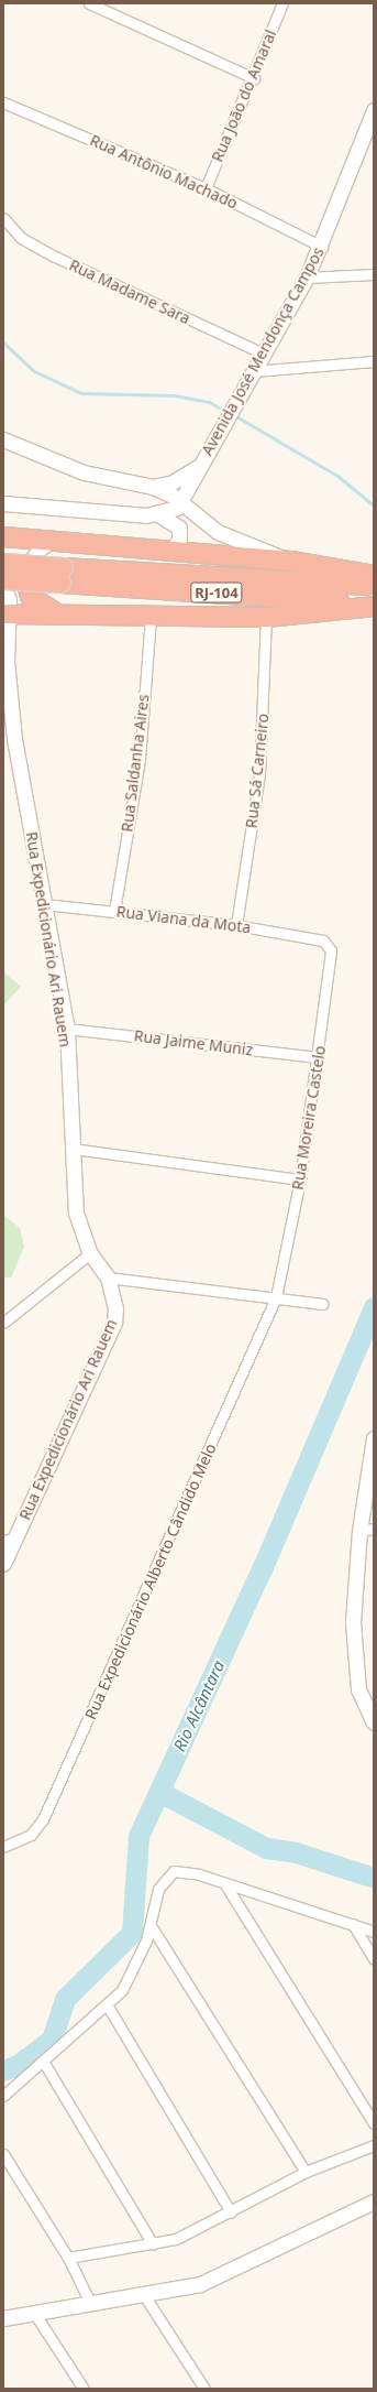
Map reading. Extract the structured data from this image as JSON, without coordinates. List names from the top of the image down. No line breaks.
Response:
{"streets":{"highway":["RJ-104"],"street":["Rua João do Amaral","Rua Antônio Machado","Rua Madame Sara","Avenida José Mendonça Campos","Rua Saldanha Aires","Rua Sá Carneiro","Rua Viana da Mota","Rua Expedicionário Ari Rauem","Rua Jaime Muniz","Rua Moreira Castelo","Rua Expedicionário Alberto Cândido Melo"]},"crossings":[["Rua João do Amaral","Rua Antônio Machado"],["Rua Antônio Machado","Avenida José Mendonça Campos"],["Rua Madame Sara","Avenida José Mendonça Campos"],["Rua Saldanha Aires","Rua Viana da Mota"],["Rua Sá Carneiro","Rua Viana da Mota"],["Rua Viana da Mota","Rua Expedicionário Ari Rauem"],["Rua Viana da Mota","Rua Moreira Castelo"],["Rua Expedicionário Ari Rauem","Rua Jaime Muniz"],["Rua Jaime Muniz","Rua Moreira Castelo"],["Rua Moreira Castelo","Rua Expedicionário Alberto Cândido Melo"]],"water":["Rio Alcântara"]}
